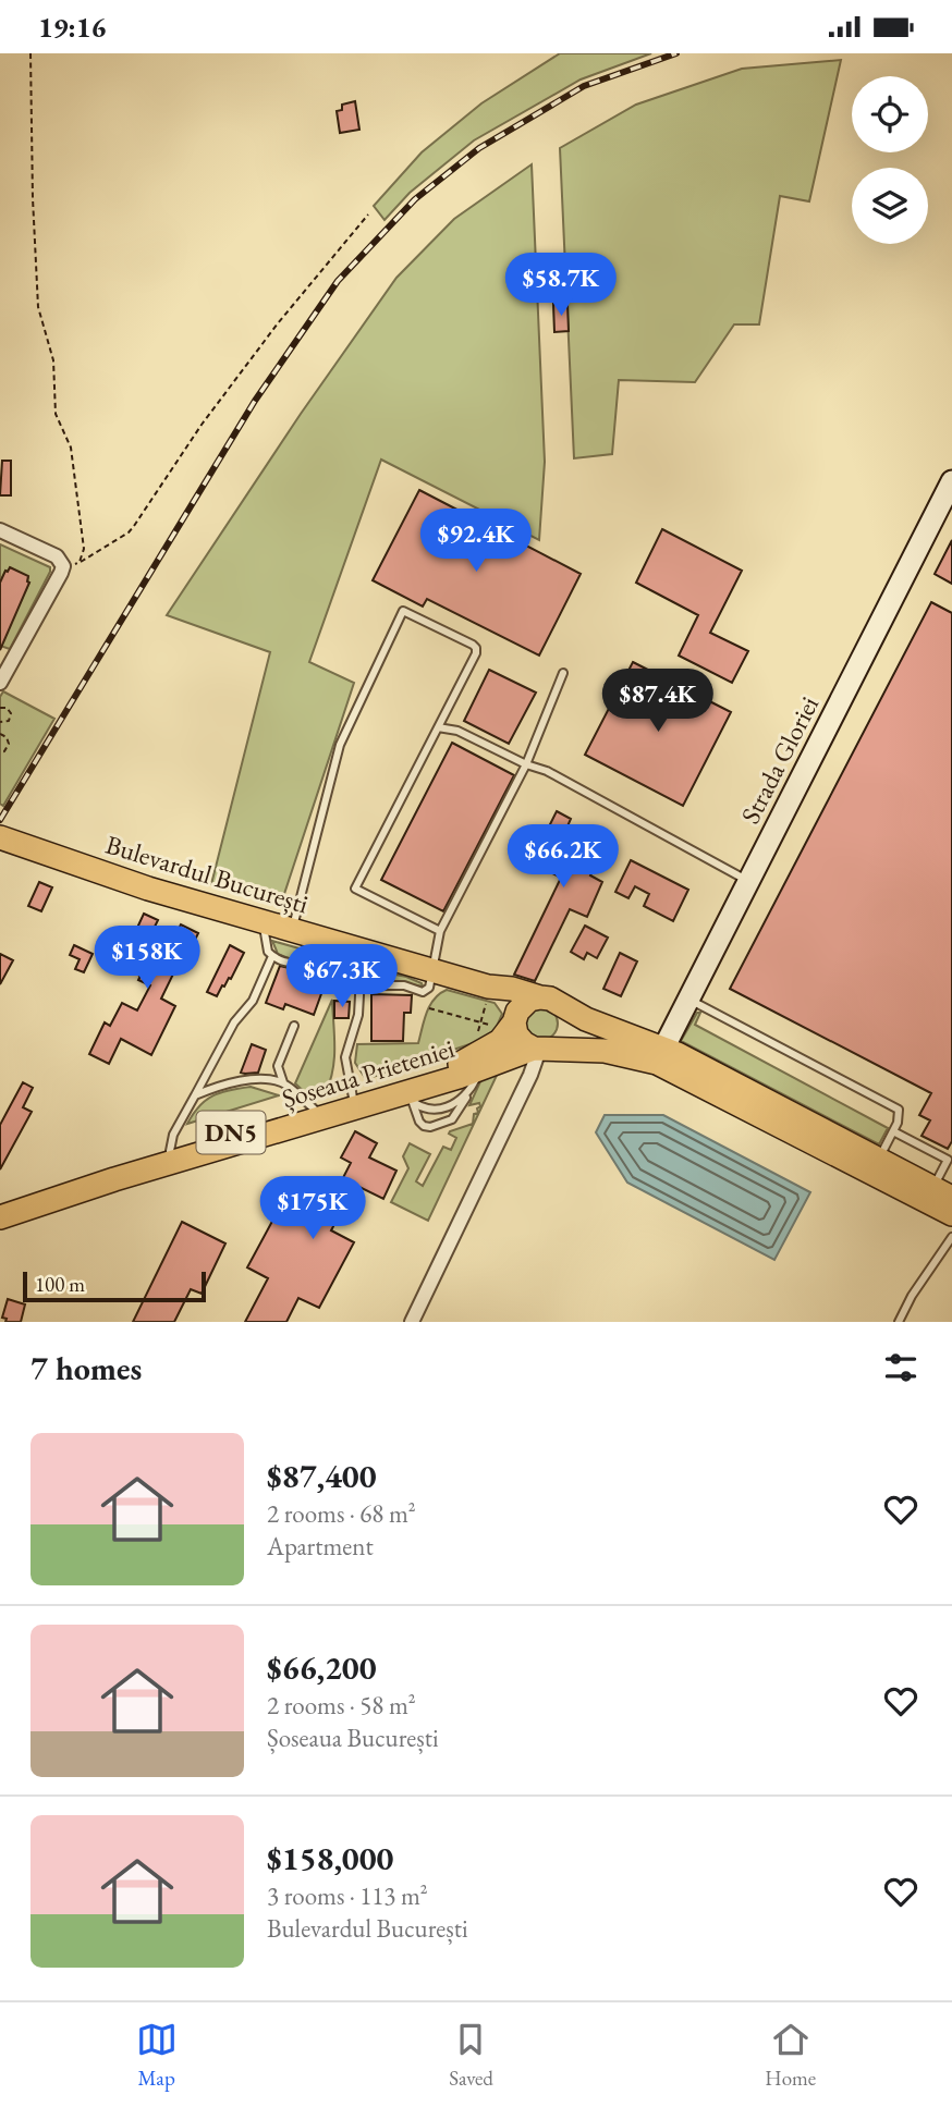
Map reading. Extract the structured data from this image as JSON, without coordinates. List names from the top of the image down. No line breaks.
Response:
{"streets":{"main road":["Strada Gloriei","Bulevardul București","Șoseaua Prieteniei","DN5"]},"crossings":[["Strada Gloriei","Bulevardul București"],["Bulevardul București","Șoseaua Prieteniei"]],"scale_bar":"100 m","page":{"status":"19:16","price":["$58.7K","$92.4K","$87.4K","$66.2K","$158K","$67.3K","$175K"],"scale":"100 m","heading":"7 homes","list":[{"name":"$87,400","note":"2 rooms · 68 m² · Apartment"},{"name":"$66,200","note":"2 rooms · 58 m² · Șoseaua București"},{"name":"$158,000","note":"3 rooms · 113 m² · Bulevardul București"}],"tabs":["Map","Saved","Home"]}}
